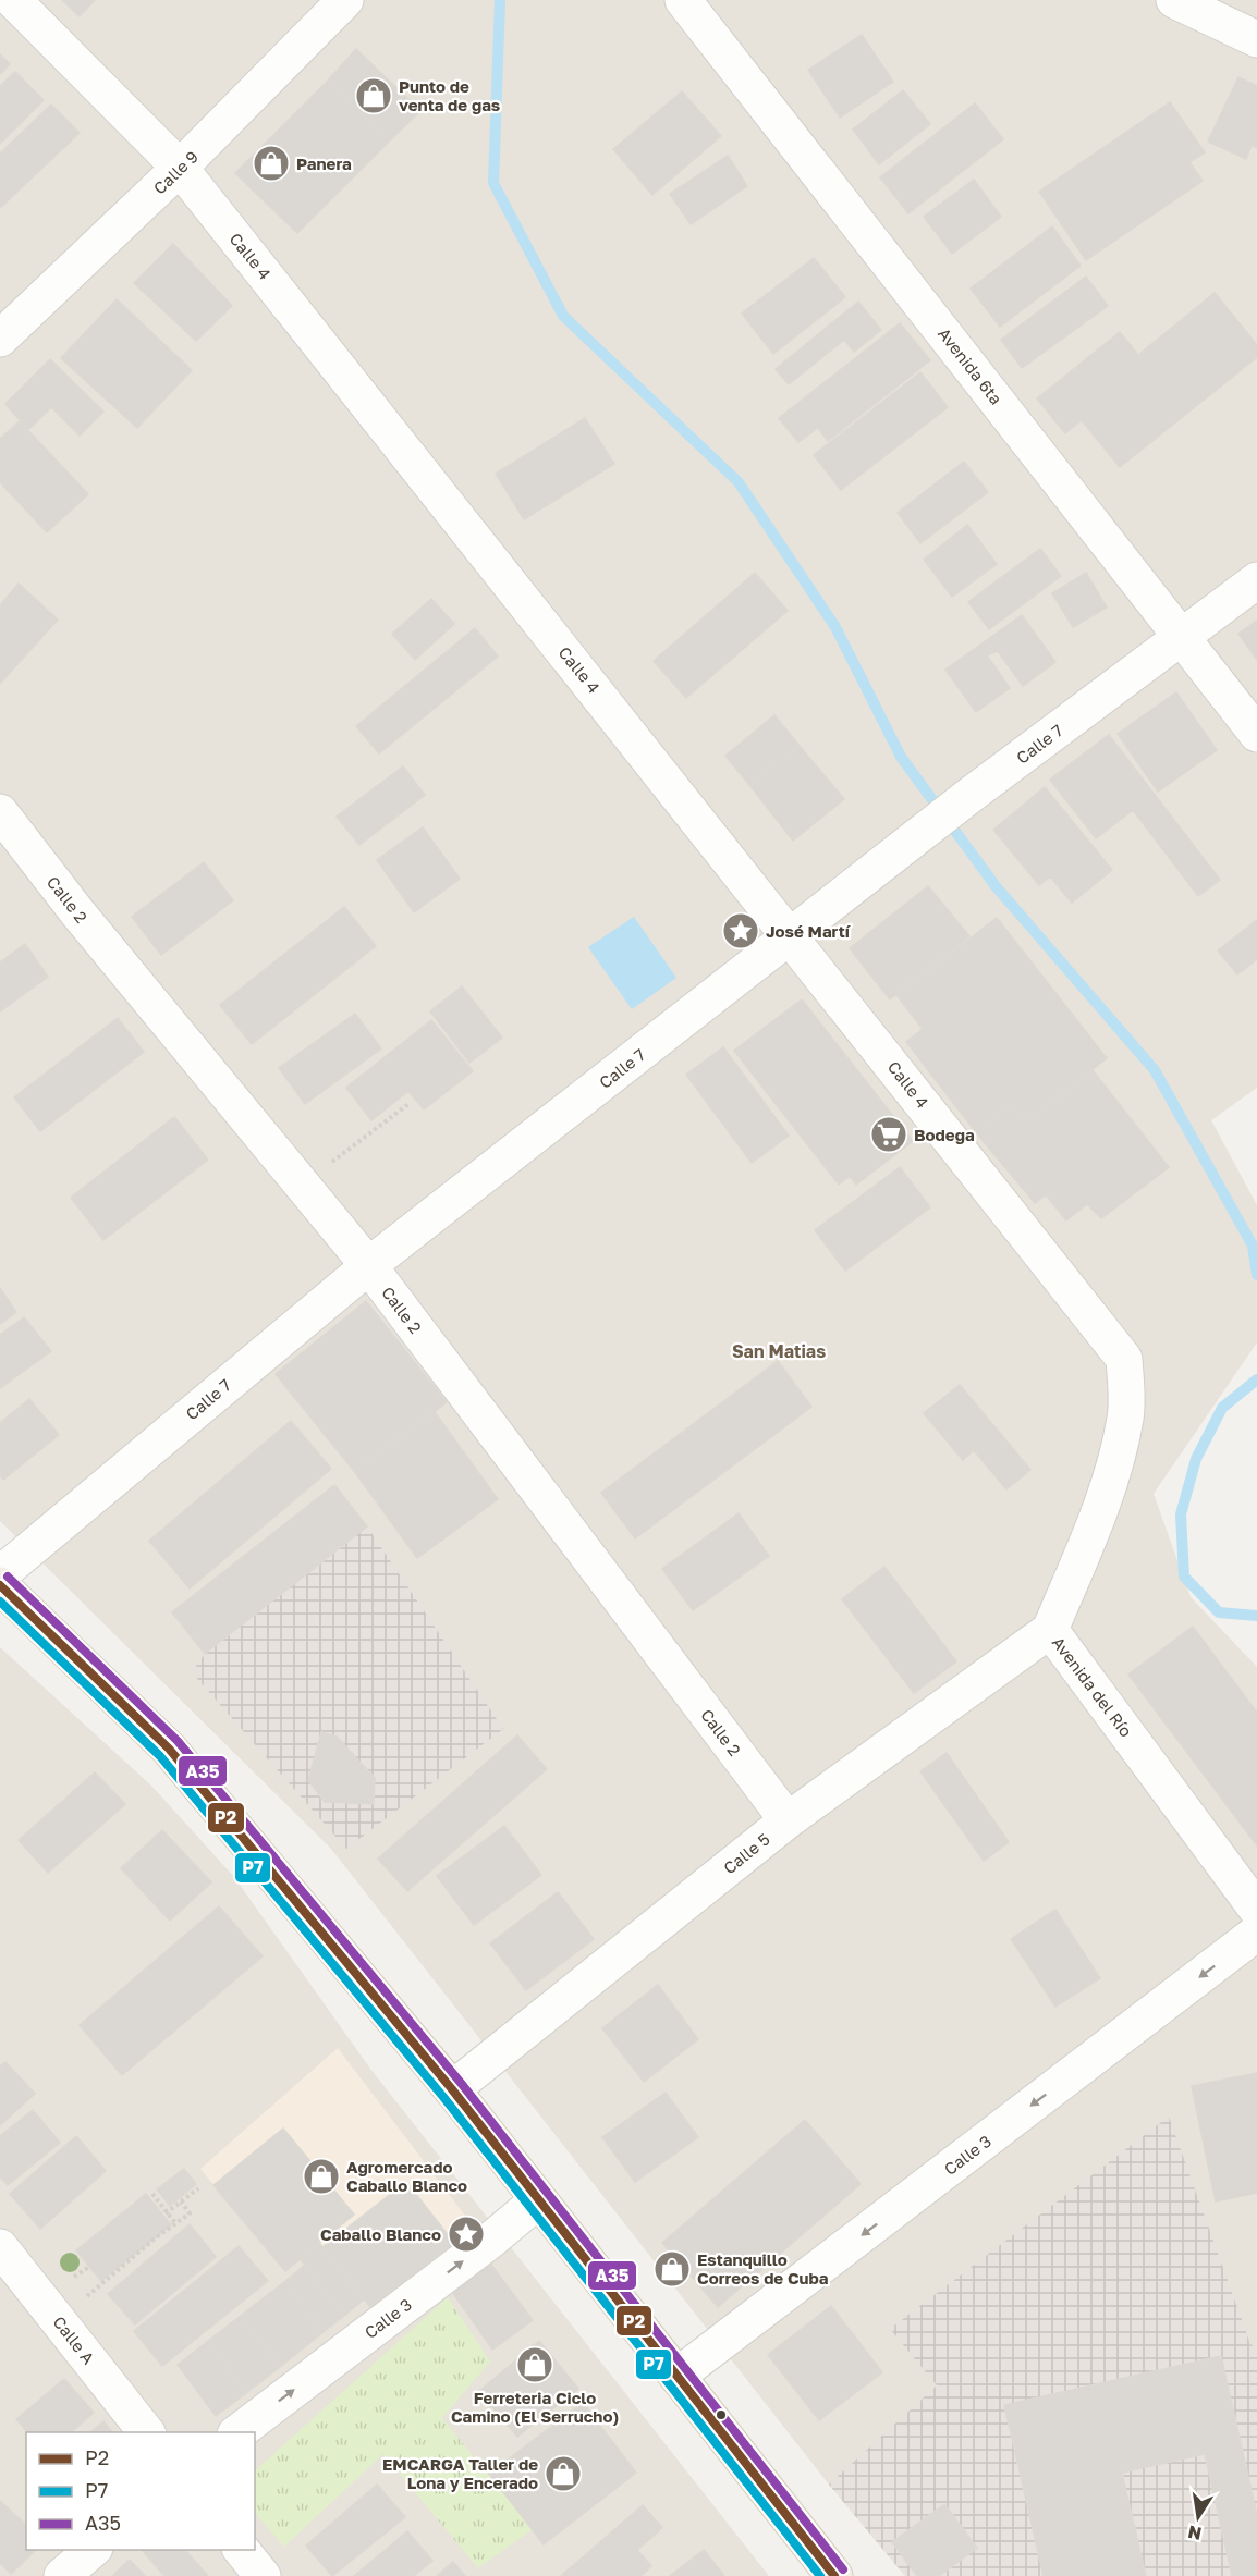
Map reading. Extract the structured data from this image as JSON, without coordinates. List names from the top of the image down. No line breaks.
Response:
{"streets":{"street":["Calle 9","Calle 4","Avenida 6ta","Calle 7","Calle 2","Avenida del Río","Calle 5","Calle 3","Calle A"]},"crossings":[["Calle 9","Calle 4"],["Calle 4","Calle 7"],["Calle 4","Avenida del Río"],["Avenida 6ta","Calle 7"],["Calle 7","Calle 2"],["Calle 2","Calle 5"],["Avenida del Río","Calle 5"]],"districts":["San Matias"],"places":{"shop":["Punto de venta de gas","Panera","Agromercado Caballo Blanco","Estanquillo Correos de Cuba","Ferreteria Ciclo Camino (El Serrucho)","EMCARGA Taller de Lona y Encerado"],"place":["José Martí","Caballo Blanco"],"supermarket":["Bodega"]},"lines":["transit line A35","transit line P2","transit line P7"],"legend":["P2","P7","A35"],"north":"bottom"}
